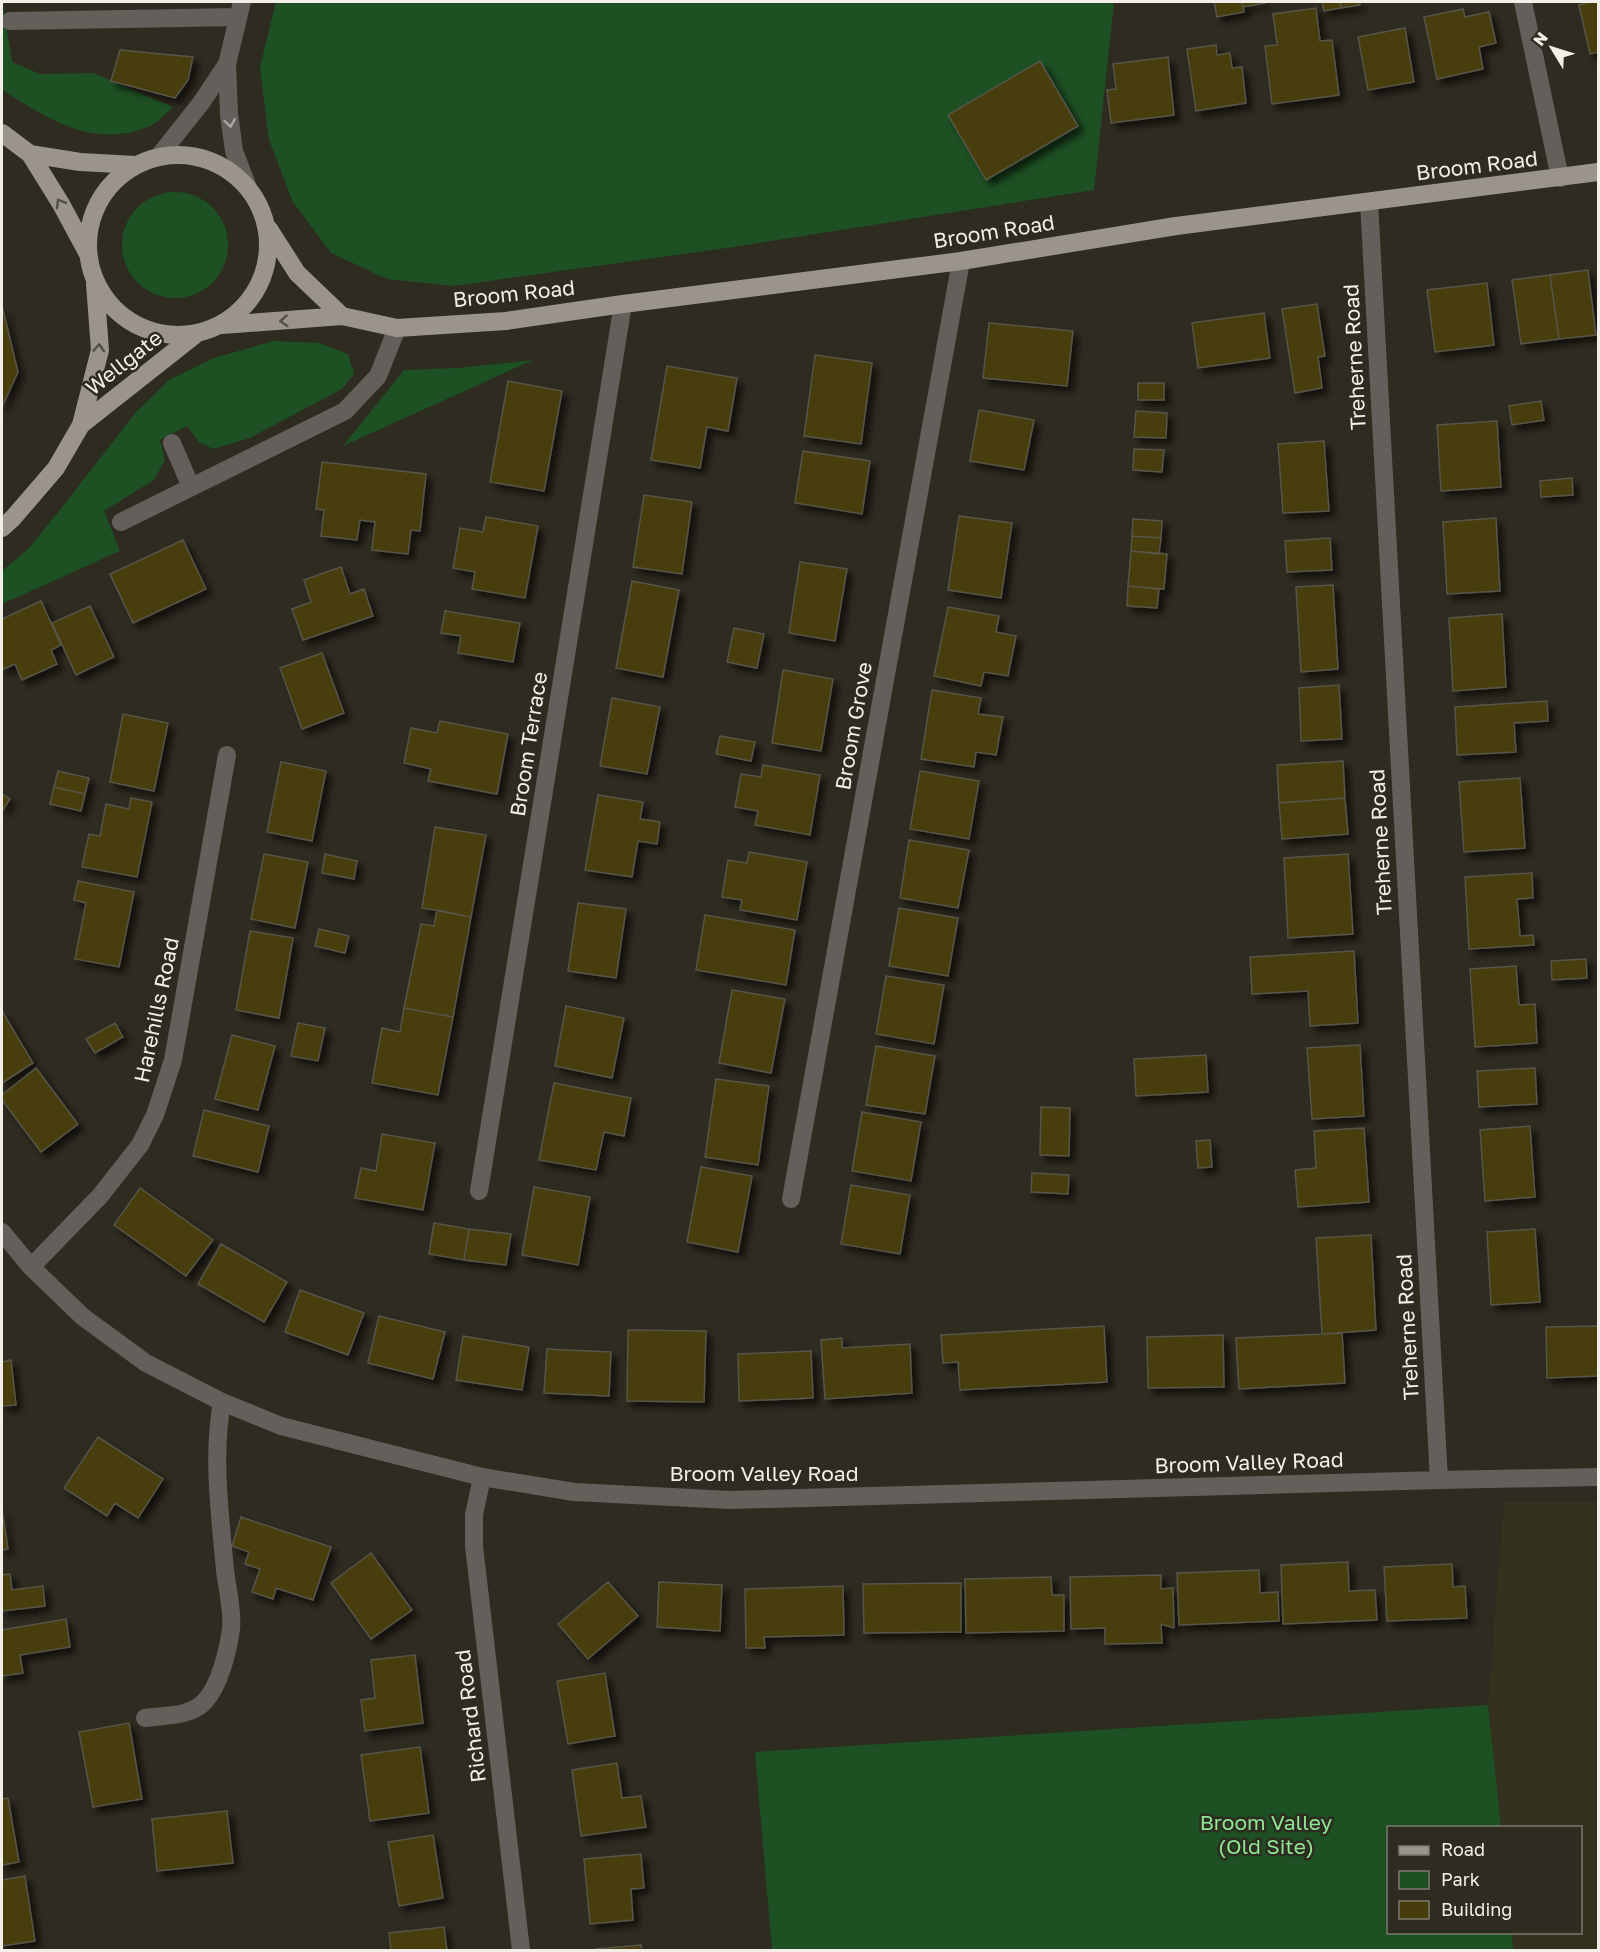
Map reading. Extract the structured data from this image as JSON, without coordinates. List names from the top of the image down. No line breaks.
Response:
{"streets":{"main road":["Broom Road","Wellgate"],"street":["Treherne Road","Broom Grove","Broom Terrace","Harehills Road","Broom Valley Road","Richard Road"]},"crossings":[["Broom Road","Treherne Road"],["Broom Road","Wellgate"],["Broom Road","Broom Grove"],["Broom Road","Broom Terrace"],["Treherne Road","Broom Valley Road"],["Harehills Road","Broom Valley Road"],["Broom Valley Road","Richard Road"]],"parks":["Broom Valley (Old Site)"],"legend":["Road","Park","Building"],"north":"top left"}
